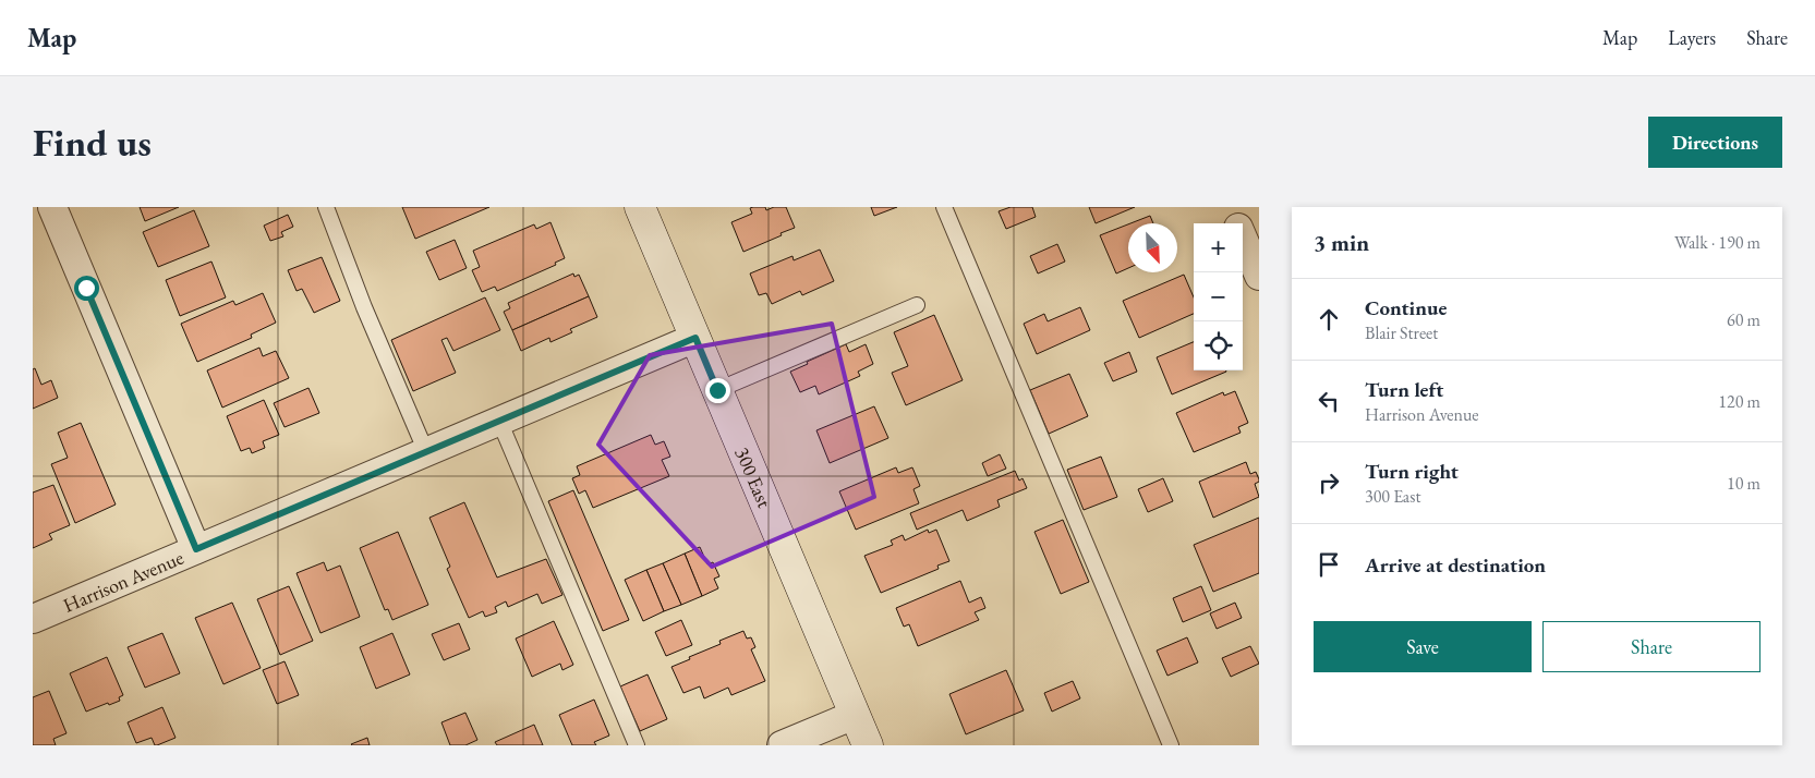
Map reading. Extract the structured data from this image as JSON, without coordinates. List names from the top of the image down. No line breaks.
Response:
{"streets":{"street":["300 East","Harrison Avenue"]},"crossings":[["300 East","Harrison Avenue"]],"north":"bottom right","page":{"header":"Map","nav":["Map","Layers","Share"],"buttons":["Directions",["Save","Share"]],"title":"Find us","heading":["3 min","Walk · 190 m"],"map_buttons":["+","−"],"list":[["Continue","Blair Street","60 m"],["Turn left","Harrison Avenue","120 m"],["Turn right","300 East","10 m"],"Arrive at destination"]}}
